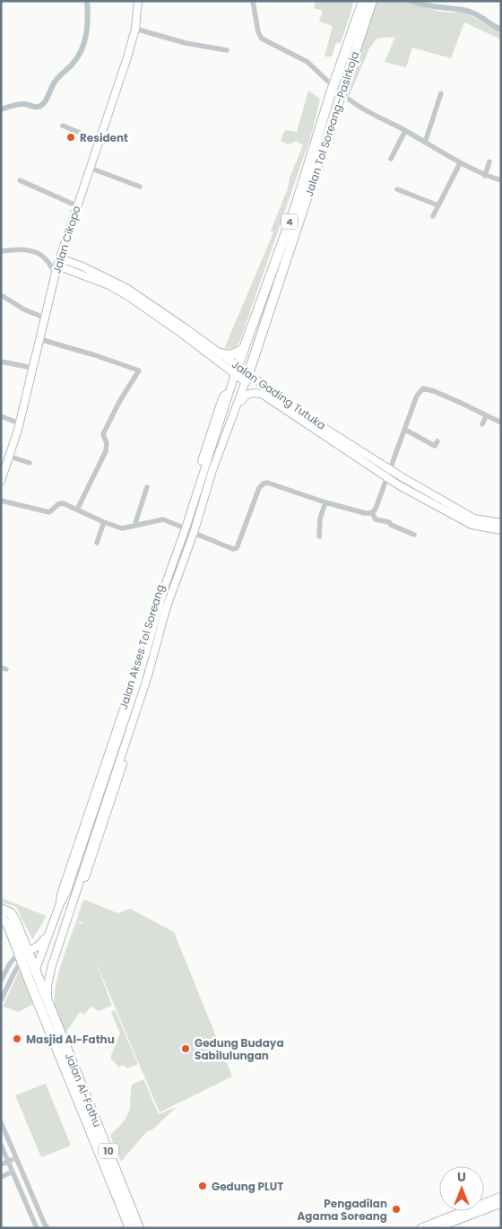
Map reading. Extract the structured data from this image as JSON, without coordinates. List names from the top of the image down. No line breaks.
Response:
{"streets":{"highway":["Jalan Tol Soreang–Pasirkoja","4","Jalan Al-Fathu","10"],"street":["Jalan Cikopo","Jalan Gading Tutuka","Jalan Akses Tol Soreang"]},"crossings":[["Jalan Tol Soreang–Pasirkoja","Jalan Gading Tutuka"],["Jalan Tol Soreang–Pasirkoja","Jalan Akses Tol Soreang"],["Jalan Cikopo","Jalan Gading Tutuka"],["Jalan Gading Tutuka","Jalan Akses Tol Soreang"],["Jalan Akses Tol Soreang","Jalan Al-Fathu"]],"places":["Resident","Masjid Al-Fathu","Gedung Budaya Sabilulungan","Gedung PLUT","Pengadilan Agama Soreang"],"north":"top"}
